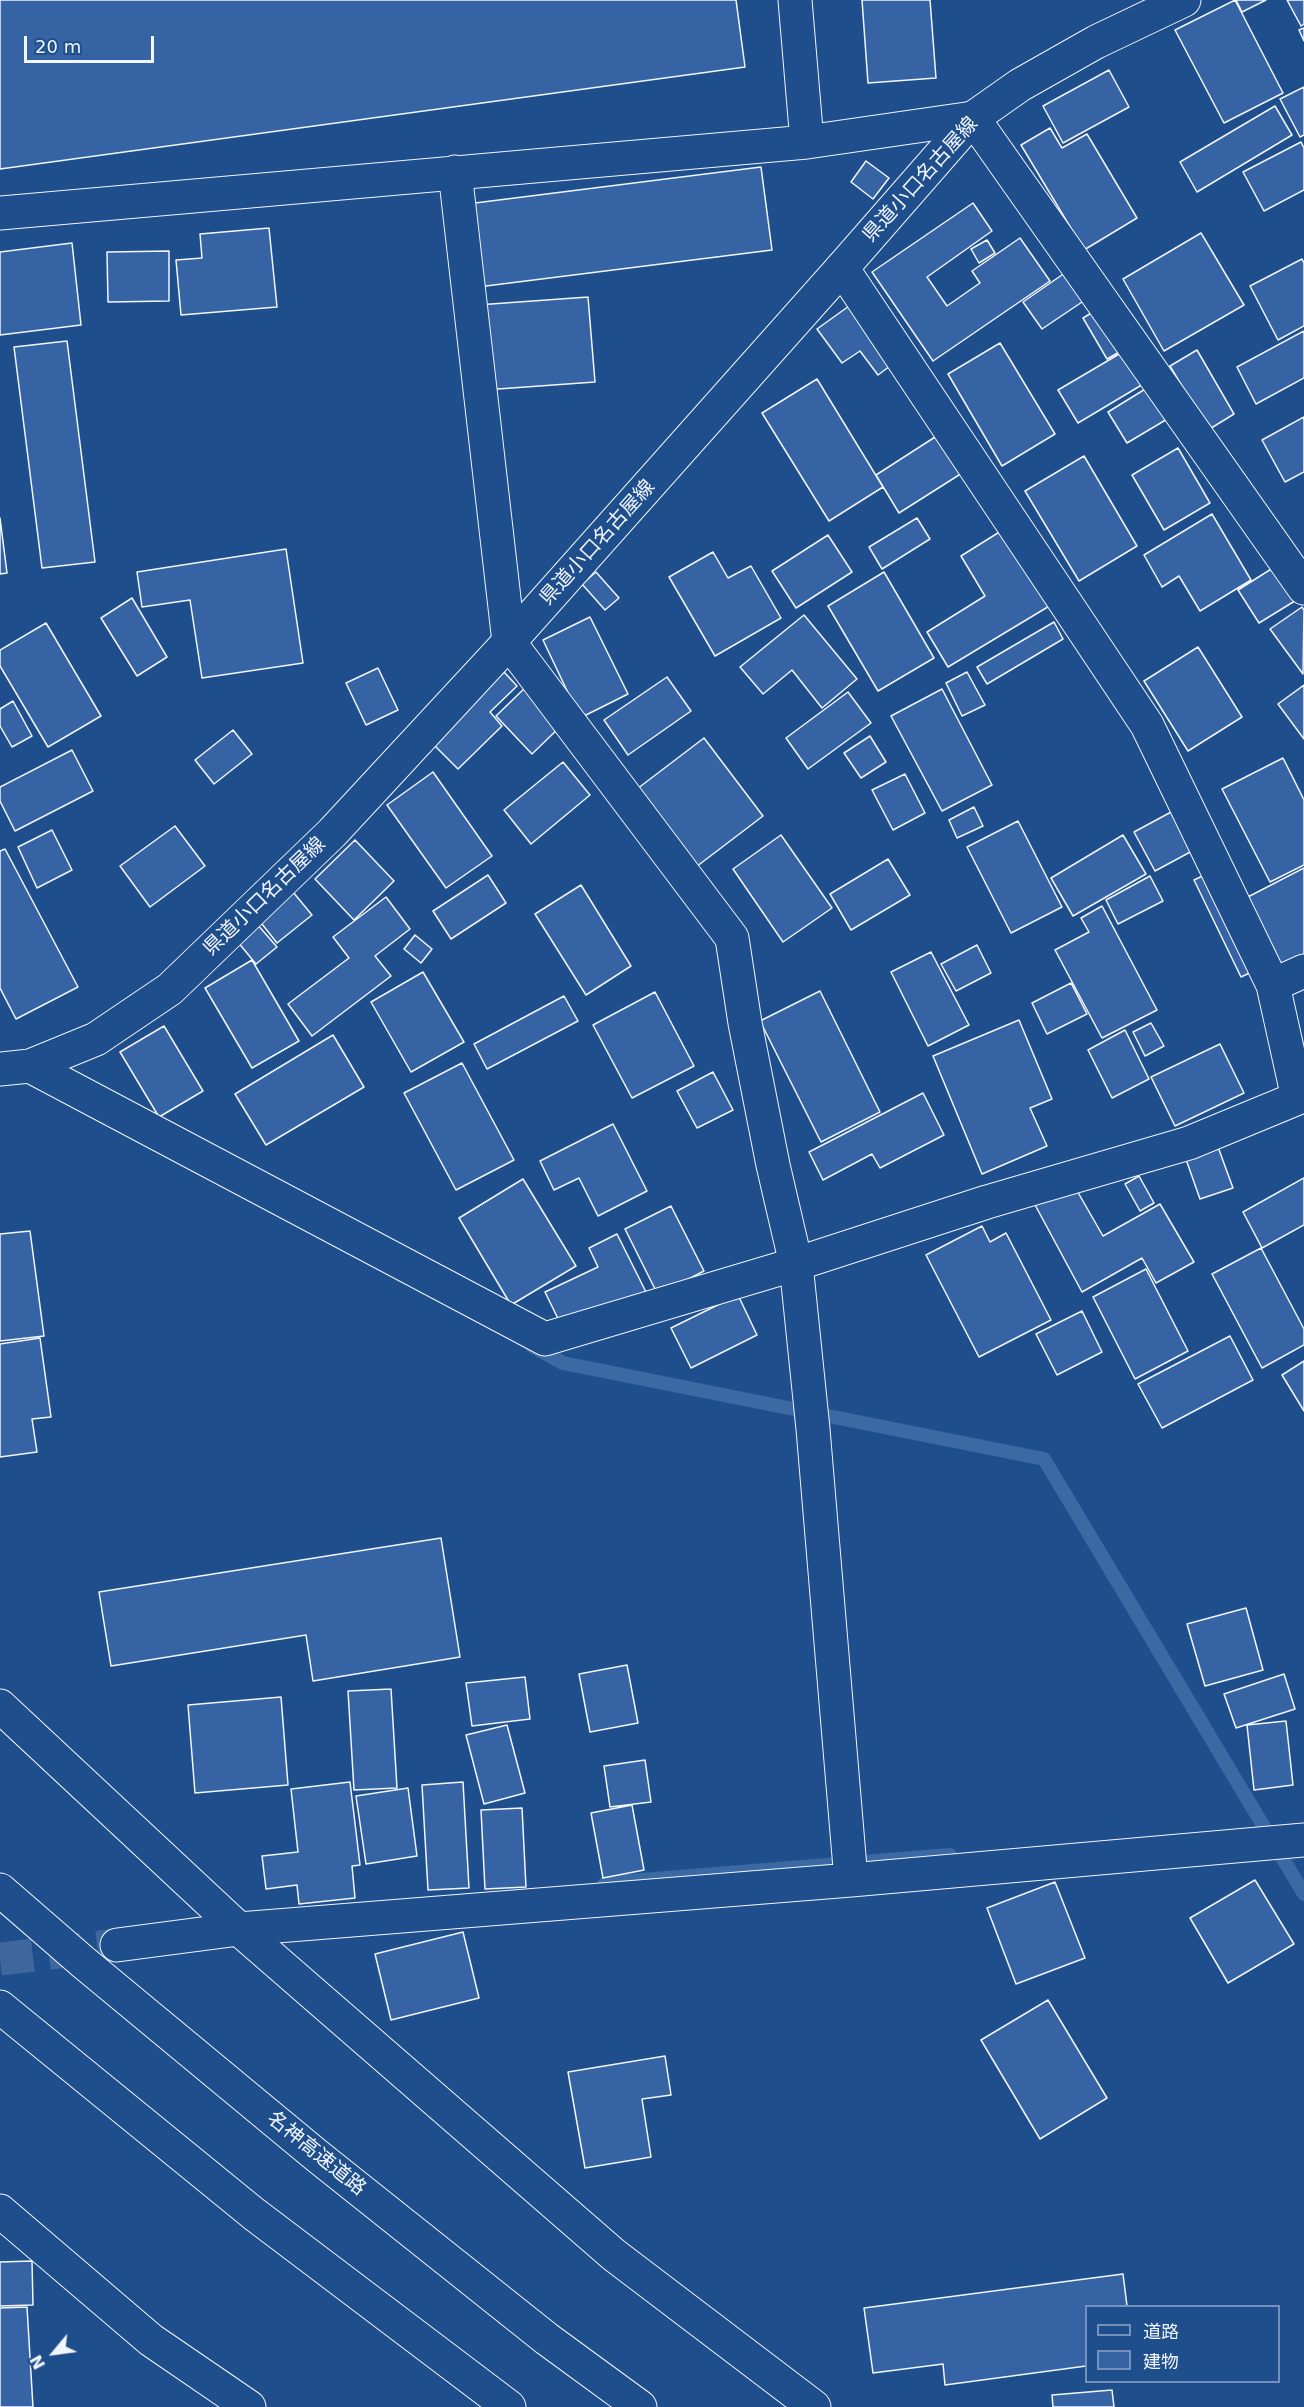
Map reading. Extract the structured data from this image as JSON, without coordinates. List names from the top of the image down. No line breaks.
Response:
{"streets":{"main road":["県道小口名古屋線","名神高速道路"]},"legend":["道路","建物"],"scale_bar":"20 m","north":"bottom left"}
